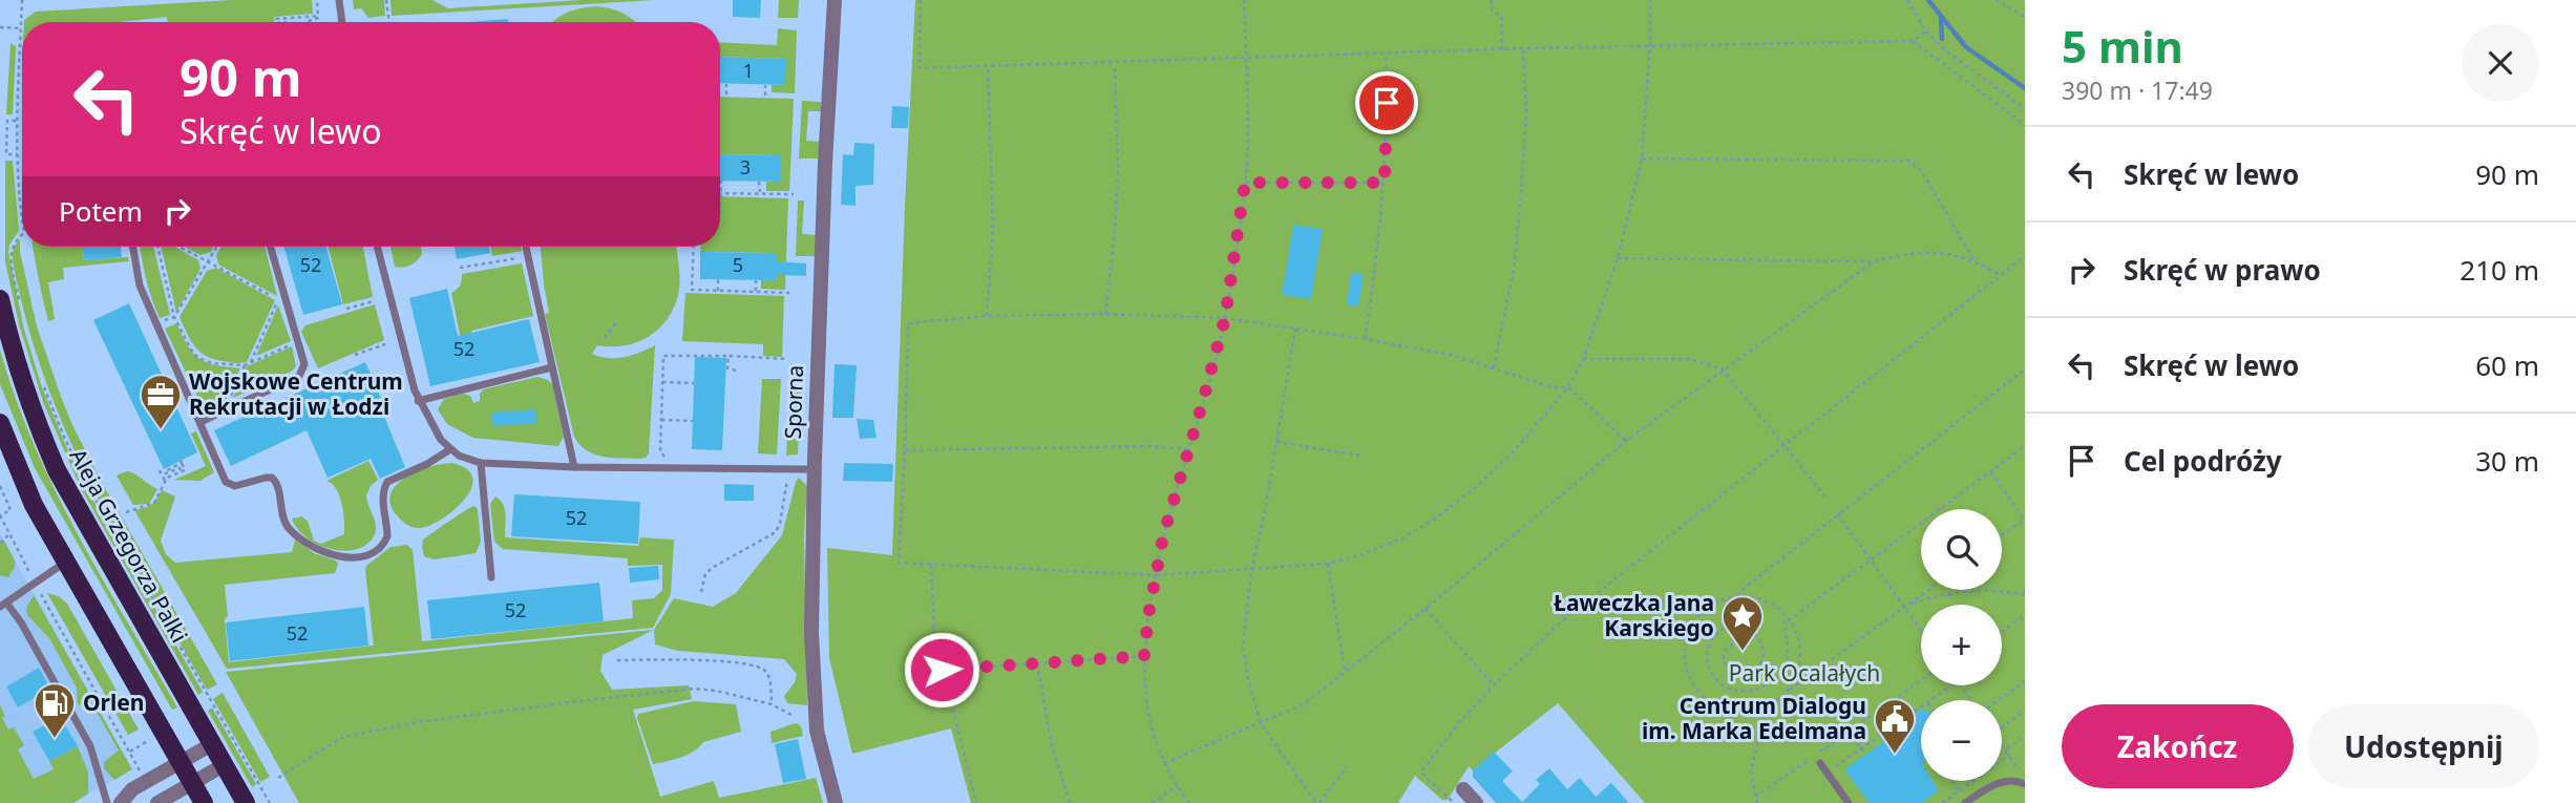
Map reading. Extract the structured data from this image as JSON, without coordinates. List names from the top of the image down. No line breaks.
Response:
{"streets":{"main road":["Aleja Grzegorza Palki"],"street":["Sporna"]},"parks":["Park Ocalałych"],"places":{"office":["Wojskowe Centrum Rekrutacji w Łodzi"],"place":["Ławeczka Jana Karskiego"],"fuel station":["Orlen"],"public building":["Centrum Dialogu im. Marka Edelmana"]},"house_numbers":["1","3","52","5","52","52","52","52"],"page":{"heading":["5 min","390 m · 17:49"],"turn":["90 m","Skręć w lewo"],"list":[{"name":"Skręć w lewo","value":"90 m"},{"name":"Skręć w prawo","value":"210 m"},{"name":"Skręć w lewo","value":"60 m"},{"name":"Cel podróży","value":"30 m"}],"then":"Potem","map_buttons":["+","−"],"buttons":["Zakończ","Udostępnij"]}}
